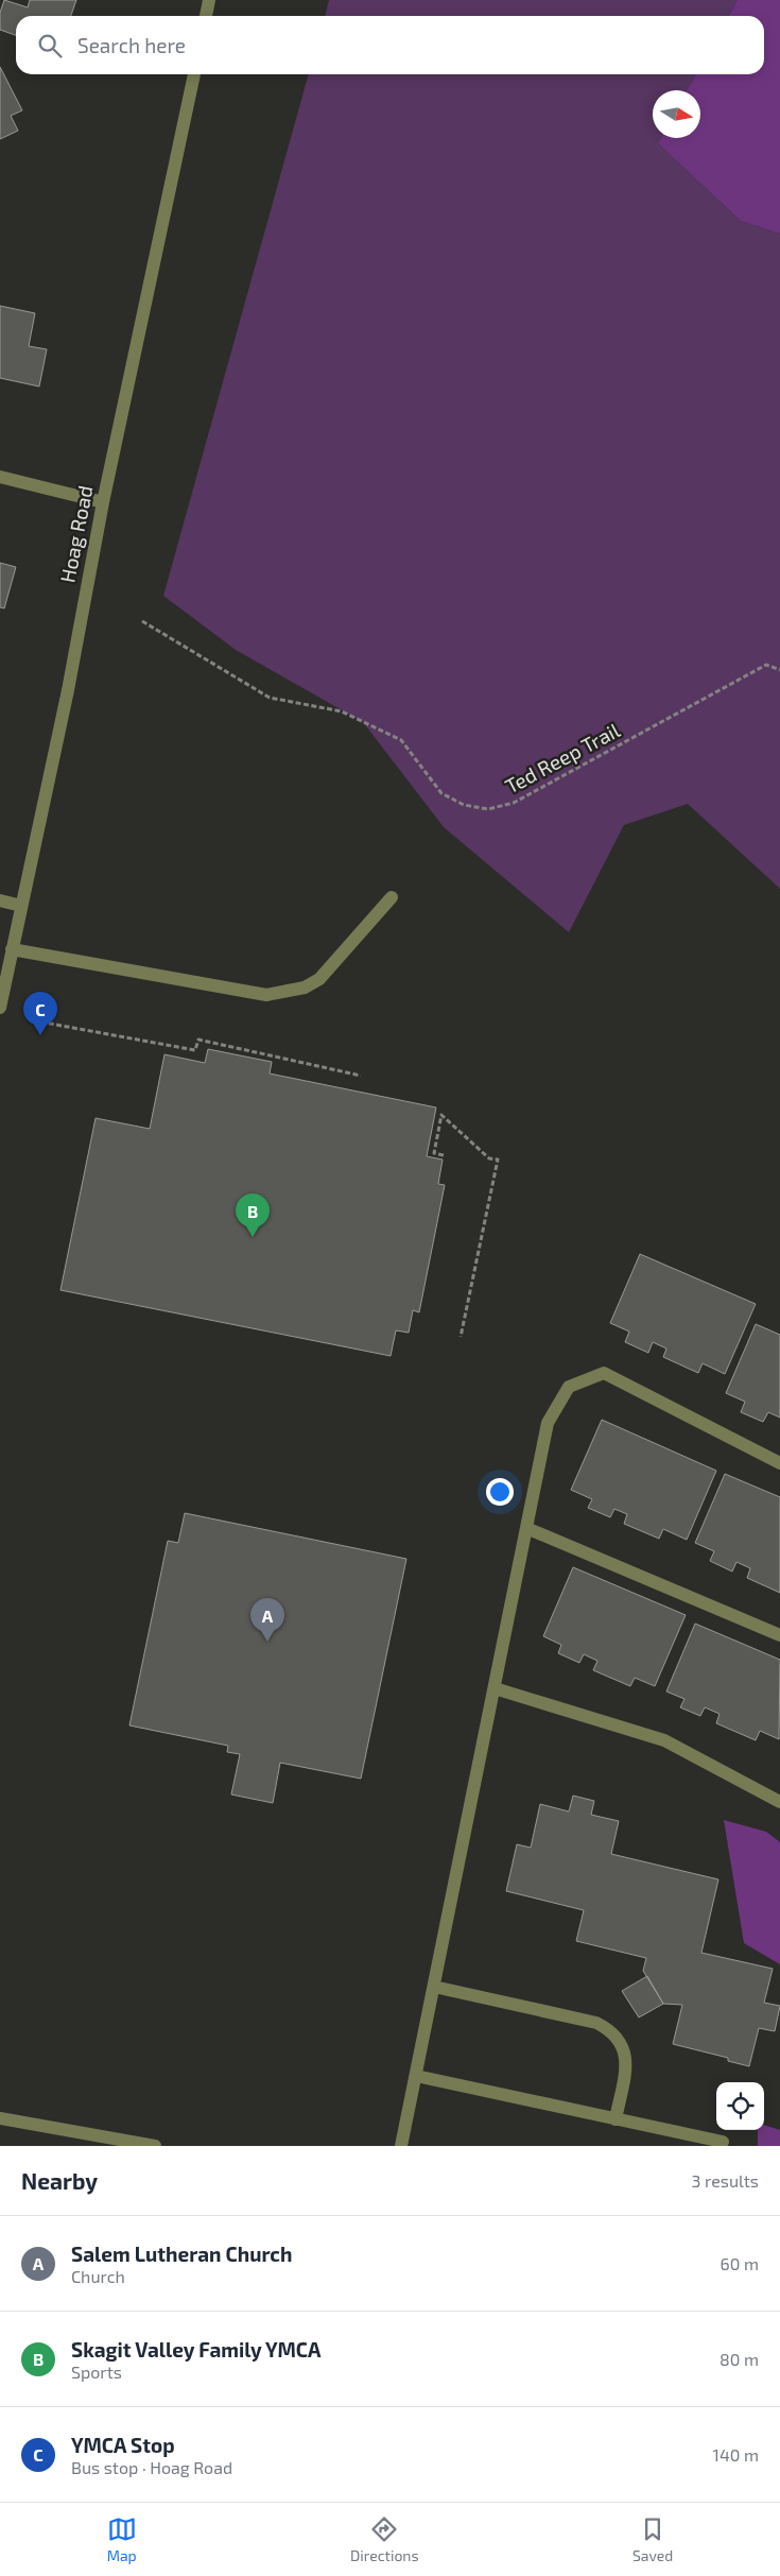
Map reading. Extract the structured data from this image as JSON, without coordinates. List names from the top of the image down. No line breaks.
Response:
{"streets":{"street":["Hoag Road"],"path":["Ted Reep Trail"]},"north":"right","page":{"search":"Search here","pins":["C","B","A"],"heading":["Nearby","3 results"],"list":[{"mark":"A","name":"Salem Lutheran Church","note":"Church","value":"60 m"},{"mark":"B","name":"Skagit Valley Family YMCA","note":"Sports","value":"80 m"},{"mark":"C","name":"YMCA Stop","note":"Bus stop · Hoag Road","value":"140 m"}],"nav":["Map","Directions","Saved"]}}
